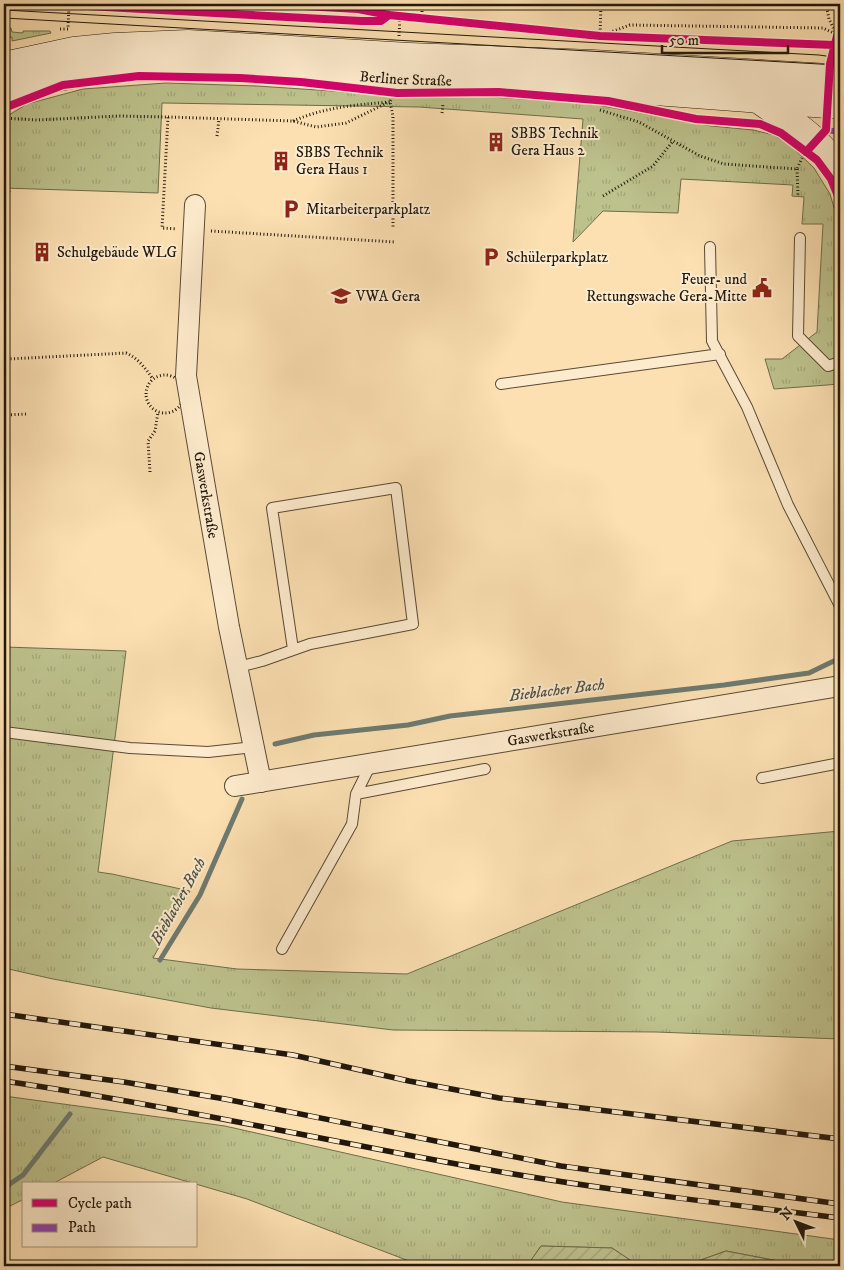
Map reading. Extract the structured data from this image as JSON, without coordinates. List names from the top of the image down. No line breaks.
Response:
{"streets":{"main road":["Berliner Straße"],"street":["Gaswerkstraße"]},"water":["Bieblacher Bach"],"places":{"building":["SBBS Technik Gera Haus 2","SBBS Technik Gera Haus 1","Schulgebäude WLG"],"parking":["Mitarbeiterparkplatz","Schülerparkplatz"],"public building":["Feuer- und Rettungswache Gera-Mitte"],"school or university":["VWA Gera"]},"legend":["Cycle path","Path"],"scale_bar":"50 m","north":"top left"}
